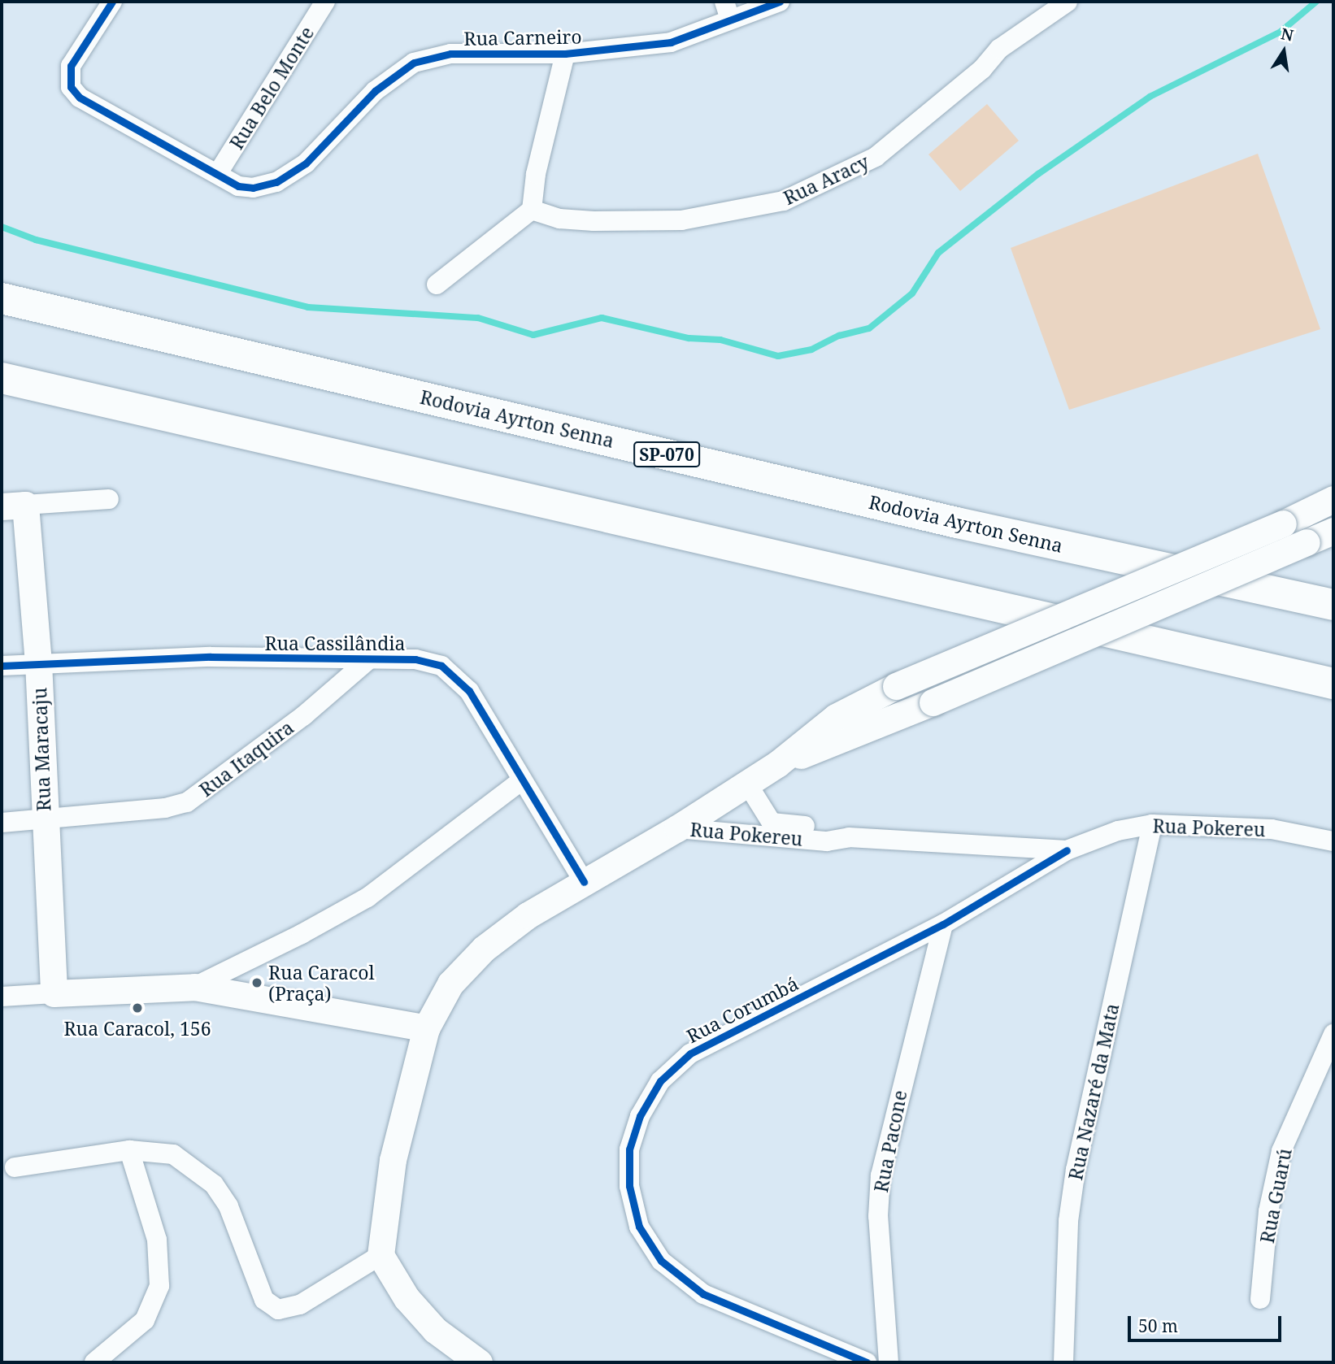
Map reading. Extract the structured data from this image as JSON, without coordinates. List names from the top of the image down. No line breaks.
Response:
{"streets":{"highway":["Rodovia Ayrton Senna","SP-070"],"main road":["Rua Maracaju"],"street":["Rua Carneiro","Rua Belo Monte","Rua Aracy","Rua Cassilândia","Rua Itaquira","Rua Pokereu","Rua Corumbá","Rua Nazaré da Mata","Rua Pacone","Rua Guarú"]},"crossings":[["Rua Carneiro","Rua Belo Monte"],["Rua Cassilândia","Rua Maracaju"],["Rua Cassilândia","Rua Itaquira"],["Rua Maracaju","Rua Itaquira"],["Rua Pokereu","Rua Corumbá"],["Rua Pokereu","Rua Nazaré da Mata"],["Rua Corumbá","Rua Pacone"]],"places":["Rua Caracol (Praça)","Rua Caracol, 156"],"scale_bar":"50 m","north":"top"}
